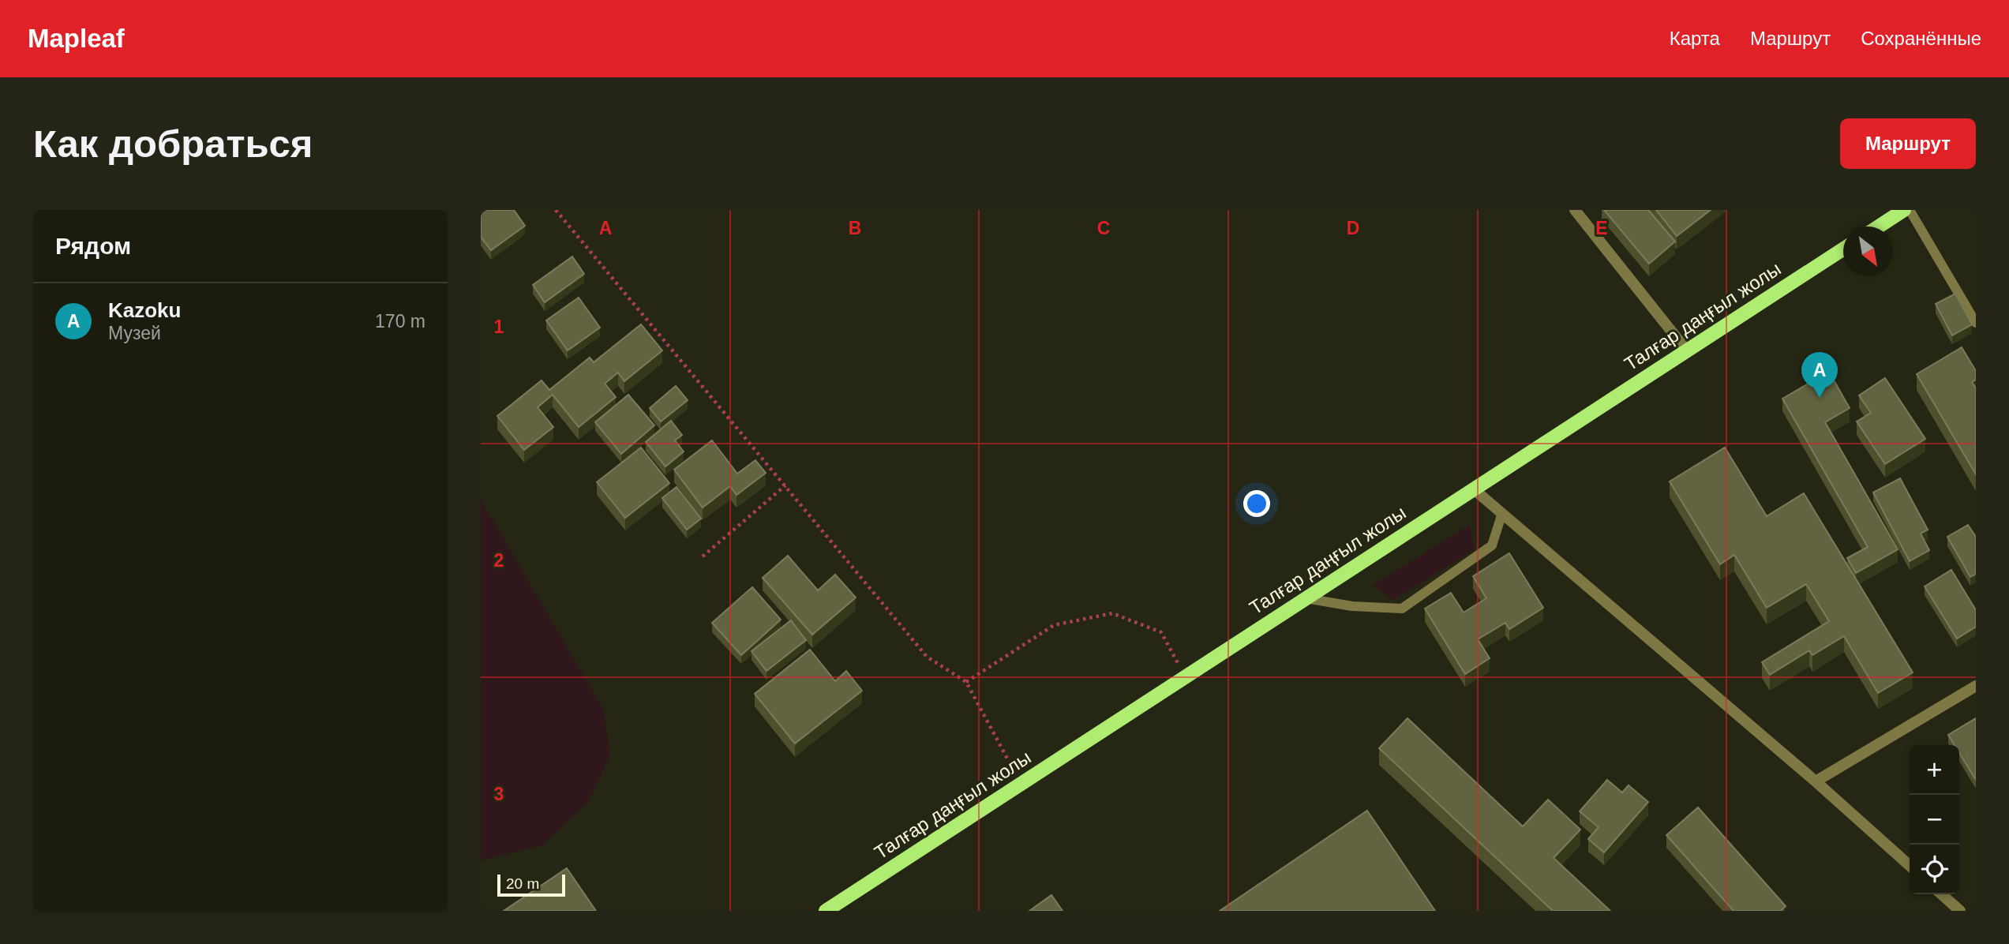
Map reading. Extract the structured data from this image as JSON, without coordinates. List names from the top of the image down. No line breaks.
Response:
{"streets":{"main road":["Талғар даңғыл жолы"]},"scale_bar":"20 m","north":"bottom right","page":{"header":"Mapleaf","nav":["Карта","Маршрут","Сохранённые"],"buttons":"Маршрут","title":"Как добраться","heading":"Рядом","list":[{"mark":"A","name":"Kazoku","note":"Музей","value":"170 m"}],"pins":"A","map_buttons":["+","−"],"scale":"20 m"},"grid":{"columns":["A","B","C","D","E"],"rows":["1","2","3"]}}
